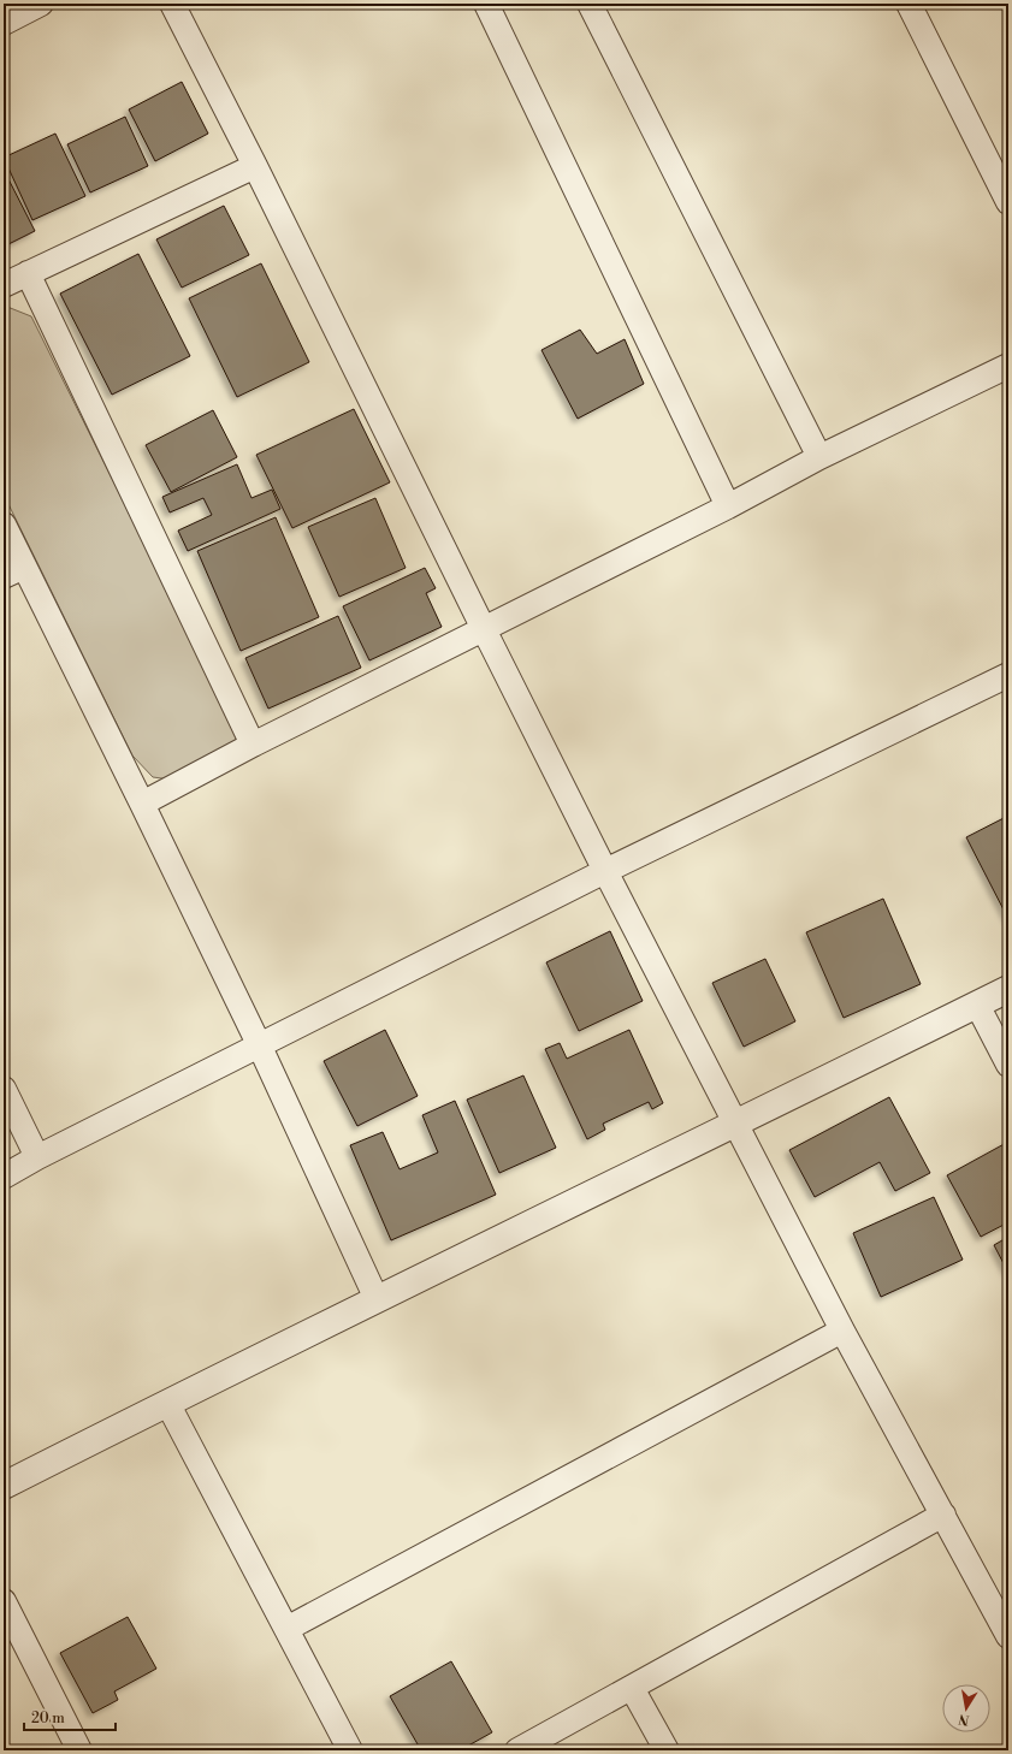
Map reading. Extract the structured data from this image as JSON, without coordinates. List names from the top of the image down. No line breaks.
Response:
{"scale_bar":"20 m","north":"bottom"}
